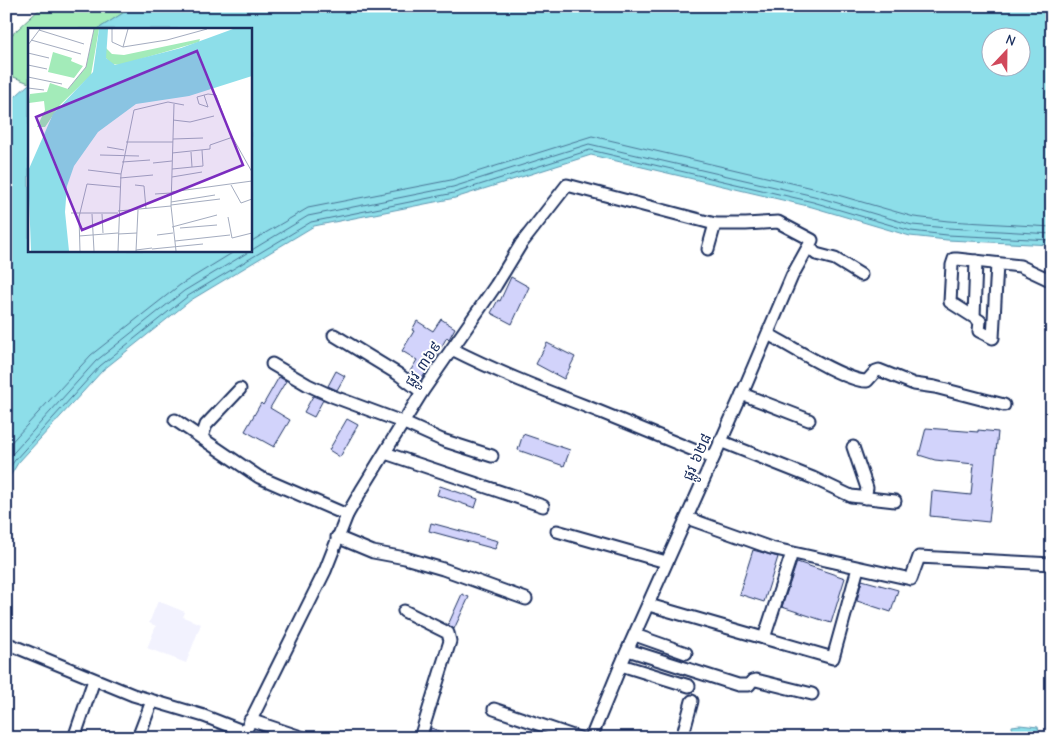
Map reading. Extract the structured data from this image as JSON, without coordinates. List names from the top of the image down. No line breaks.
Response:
{"streets":{"street":["ផ្លូវ ៣៦៩","ផ្លូវ ៦២៨"]},"crossings":[["ផ្លូវ ៣៦៩","ផ្លូវ ៦២៨"]],"north":"top"}
